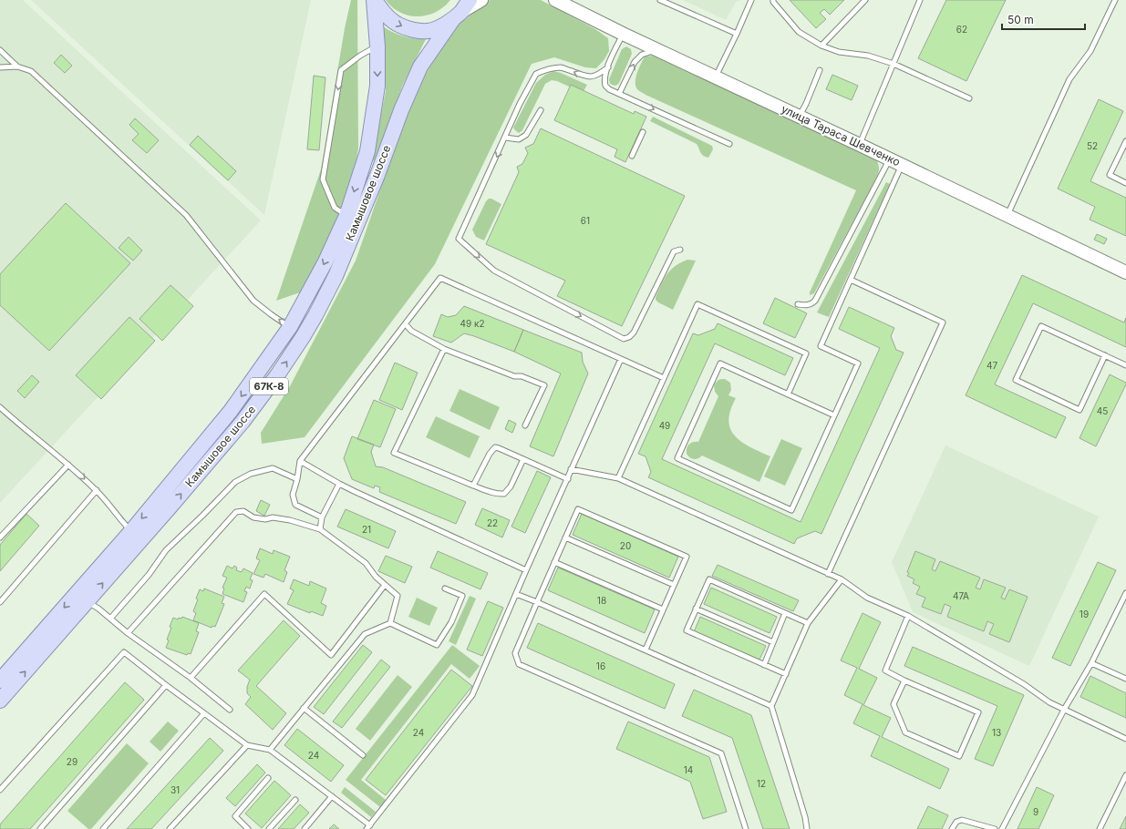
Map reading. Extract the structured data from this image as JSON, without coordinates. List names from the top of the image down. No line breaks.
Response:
{"streets":{"main road":["улица Тараса Шевченко","Камышовое шоссе","67К-8"]},"house_numbers":["62","52","61","49 к2","47","45","49","22","21","20","47А","18","19","16","24","13","24","29","14","12","31","9"],"scale_bar":"50 m"}
